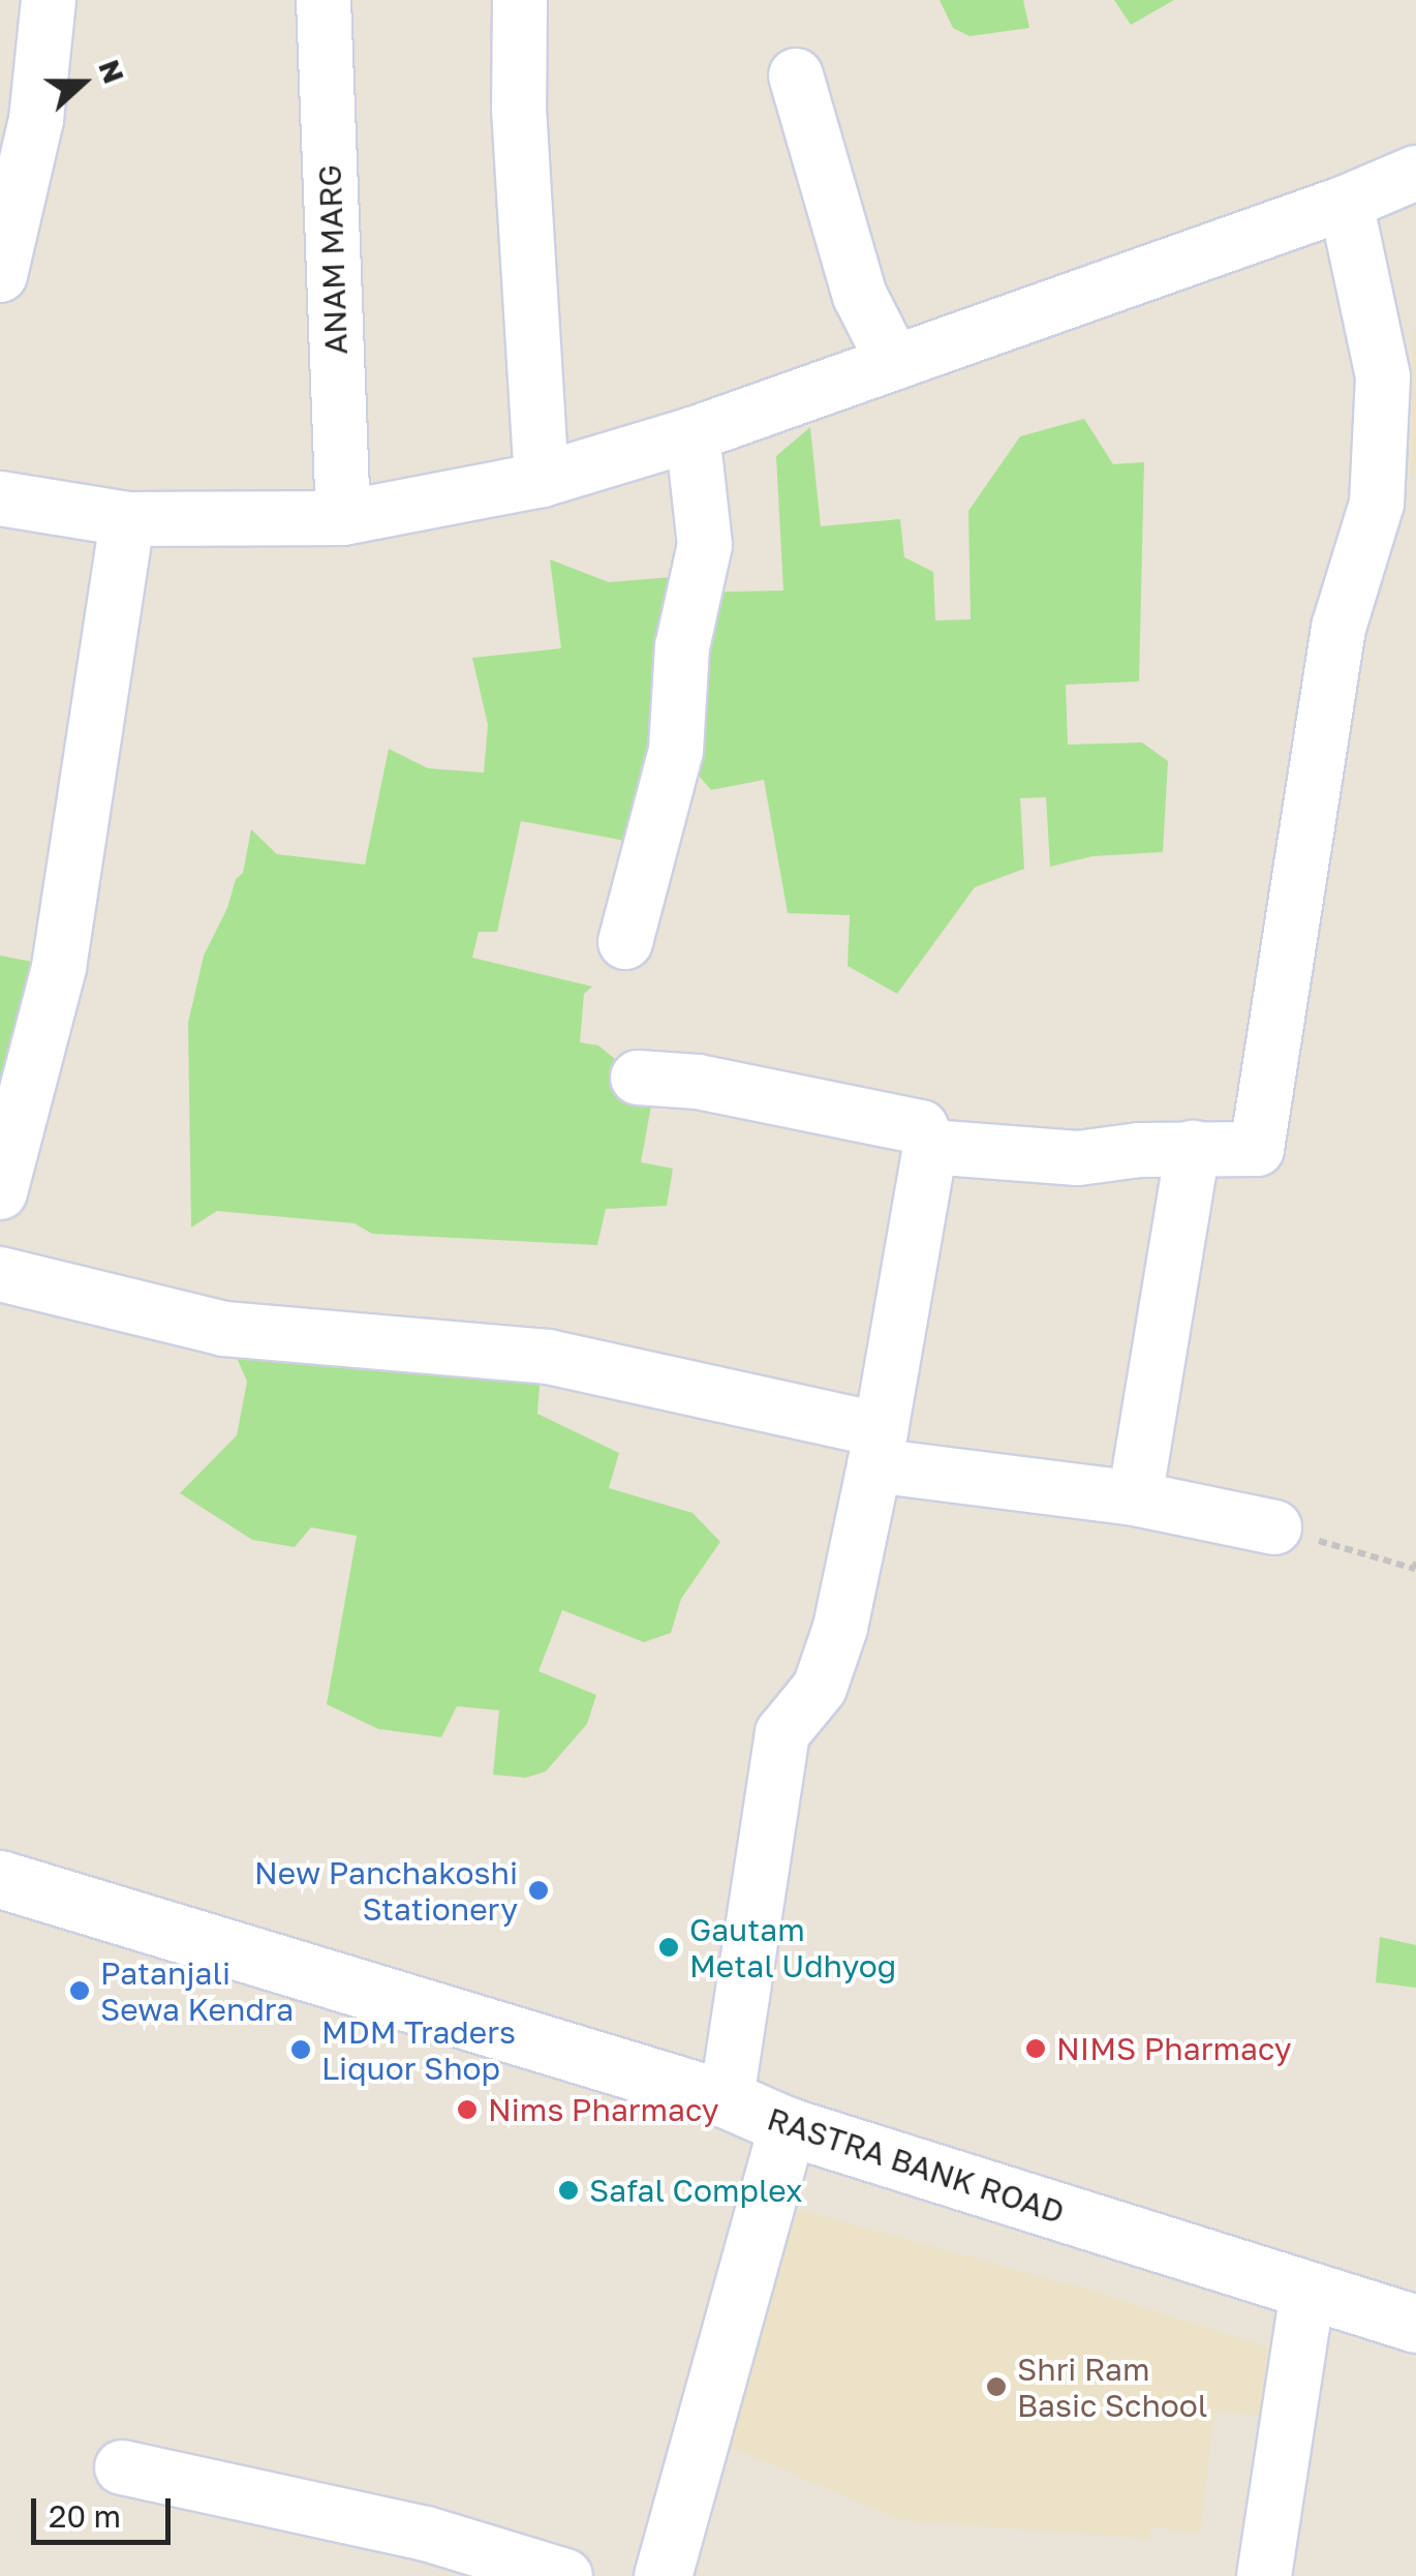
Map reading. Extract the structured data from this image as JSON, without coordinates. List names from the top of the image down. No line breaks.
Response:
{"streets":{"main road":["RASTRA BANK ROAD"],"street":["ANAM MARG"]},"places":["New Panchakoshi Stationery","Gautam Metal Udhyog","Patanjali Sewa Kendra","NIMS Pharmacy","MDM Traders Liquor Shop","Nims Pharmacy","Safal Complex","Shri Ram Basic School"],"scale_bar":"20 m","north":"right"}
